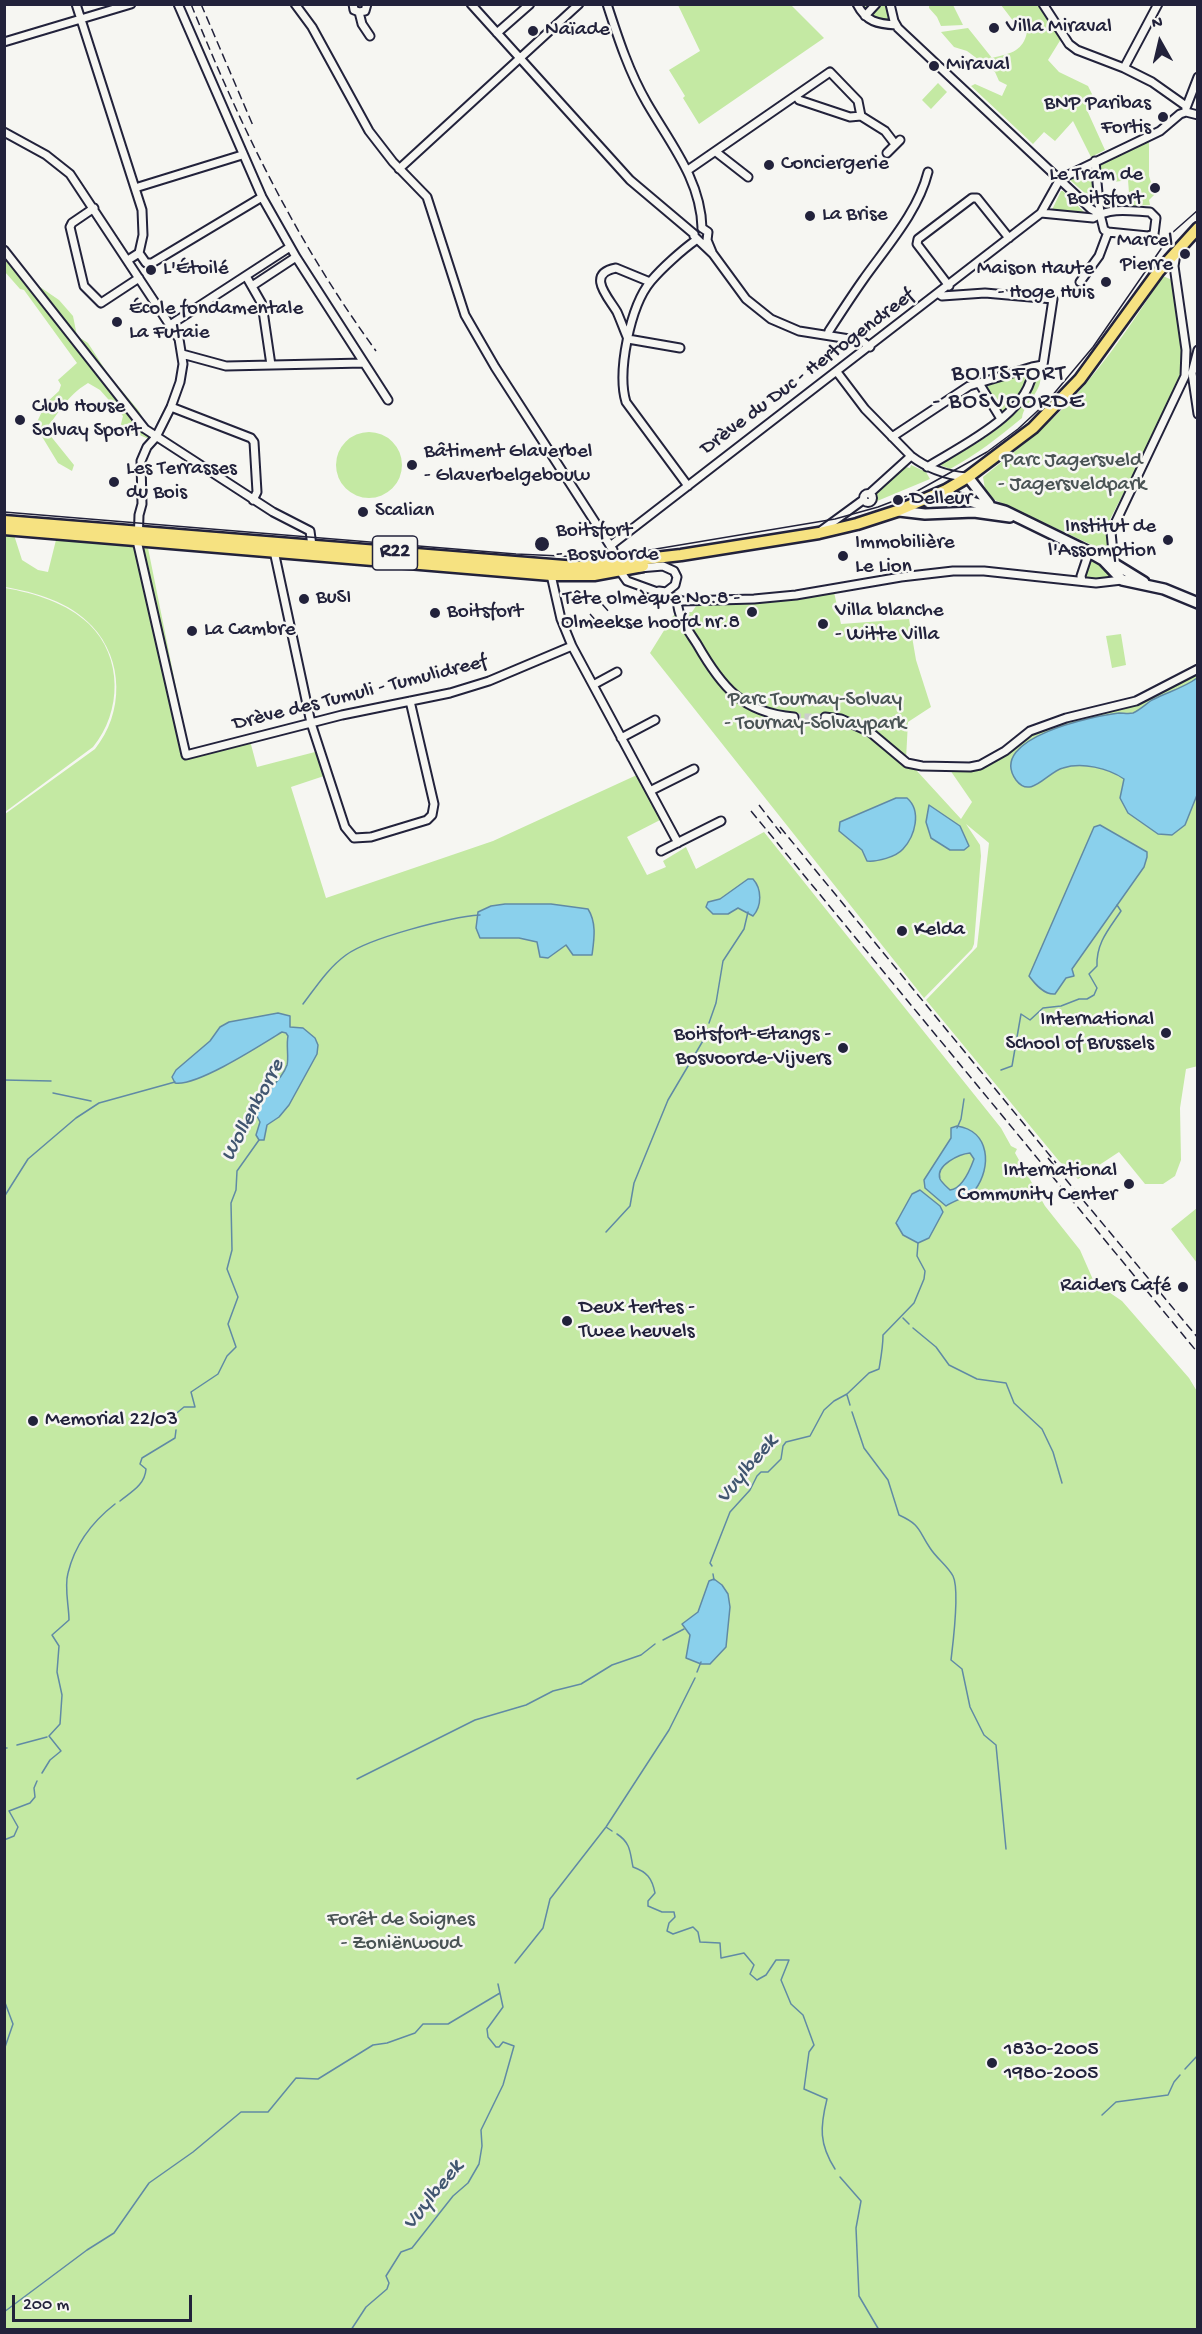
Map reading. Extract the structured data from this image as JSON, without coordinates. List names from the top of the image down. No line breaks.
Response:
{"streets":{"main road":["R22"],"street":["Drève du Duc - Hertogendreef","Drève des Tumuli - Tumulidreef"]},"crossings":[["R22","Drève des Tumuli - Tumulidreef"]],"districts":["BOITSFORT - BOSVOORDE"],"water":["Wollenborre","Vuylbeek"],"parks":["Parc Jagersveld - Jagersveldpark","Parc Tournay-Solvay - Tournay-Solvaypark","Forêt de Soignes - Zoniënwoud"],"places":["Villa Miraval","Naïade","Miraval","BNP Paribas Fortis","Conciergerie","Le Tram de Boitsfort","La Brise","Marcel Pierre","L'Étoilé","Maison Haute - Hoge Huis","École fondamentale La Futaie","Club House Solvay Sport","Bâtiment Glaverbel - Glaverbelgebouw","Les Terrasses du Bois","Delleur","Scalian","Institut de l'Assomption","Boitsfort - Bosvoorde","Immobilière Le Lion","BuSI","Tête olmèque No.8 - Olmeekse hoofd nr.8","Boitsfort","Villa blanche - Witte Villa","La Cambre","Kelda","International School of Brussels","Boitsfort-Etangs - Bosvoorde-Vijvers","International Community Center","Raiders Café","Deux tertes - Twee heuvels","Memorial 22/03","1830-2005 1980-2005"],"scale_bar":"200 m","north":"top"}
